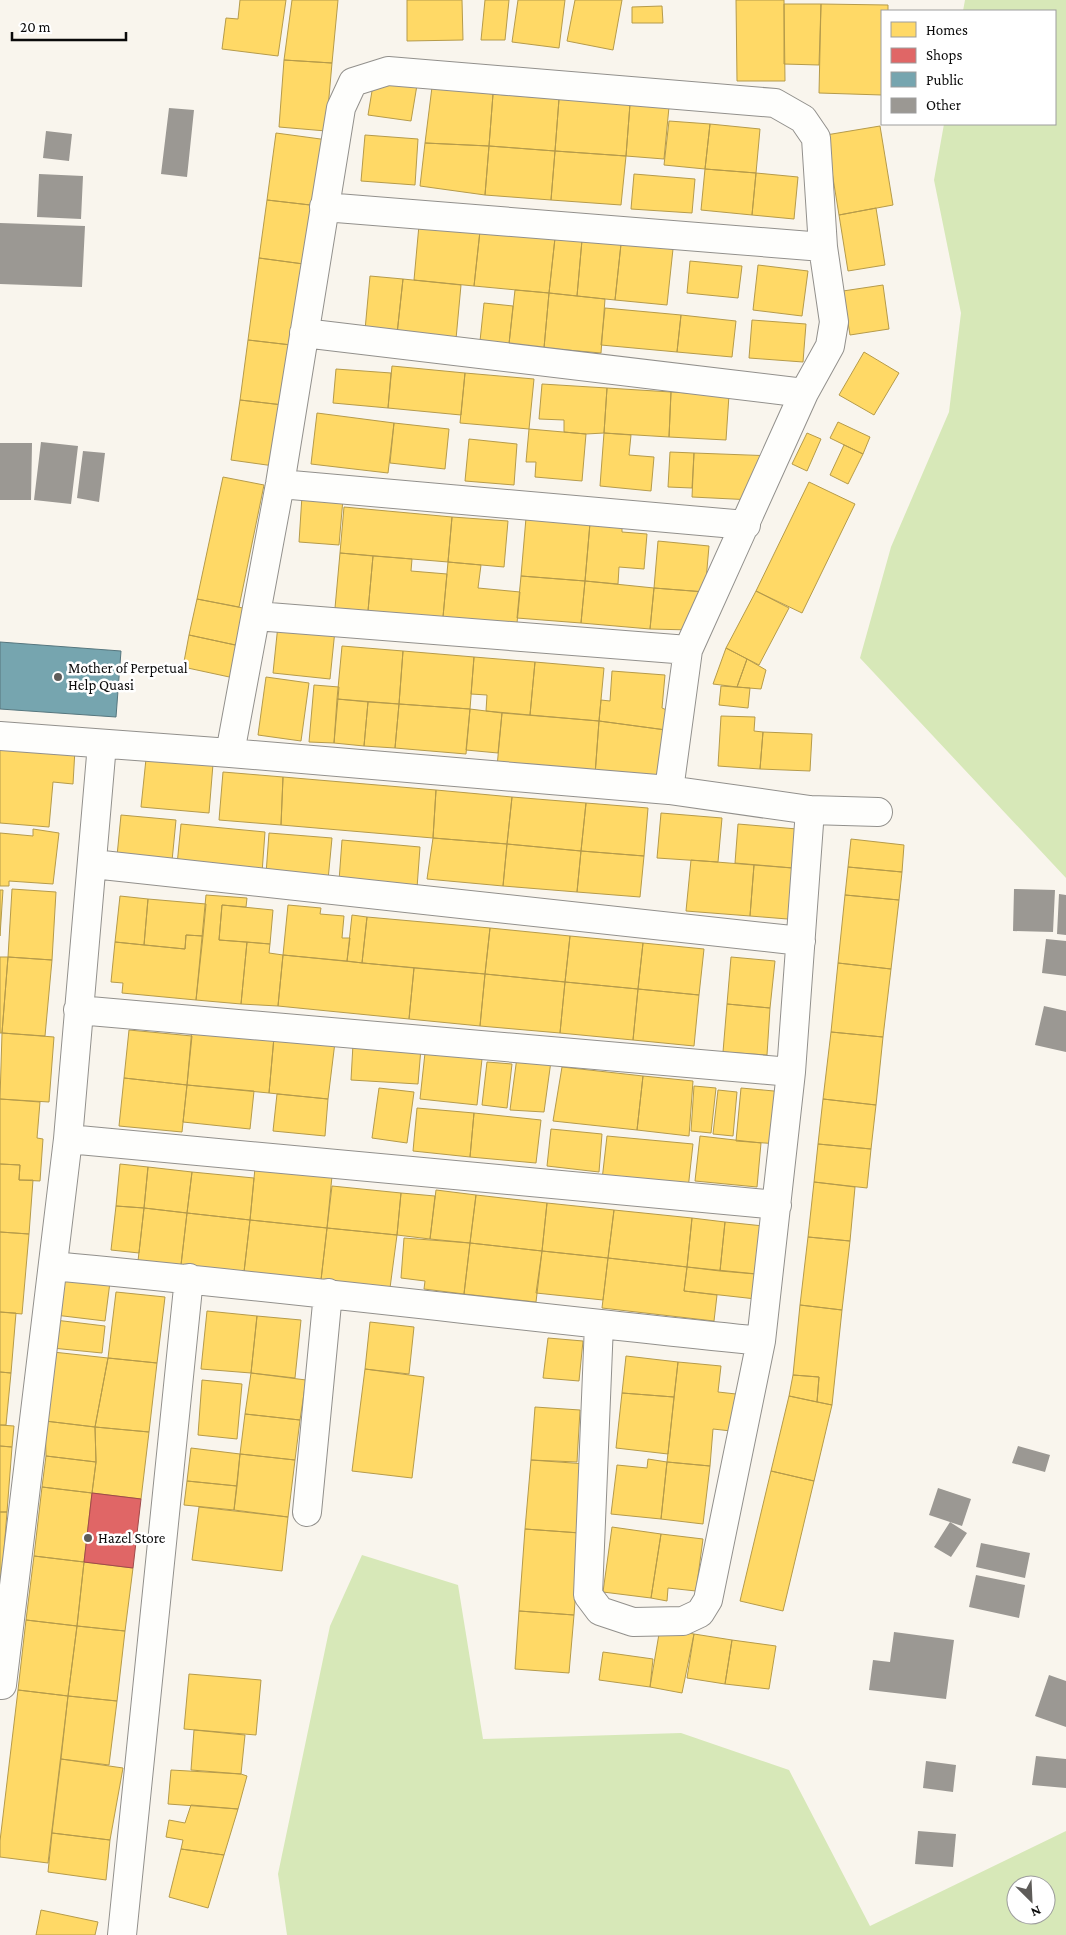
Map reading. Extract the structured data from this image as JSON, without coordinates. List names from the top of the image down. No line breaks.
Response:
{"places":["Mother of Perpetual Help Quasi","Hazel Store"],"legend":["Homes","Shops","Public","Other"],"scale_bar":"20 m","north":"bottom right"}
